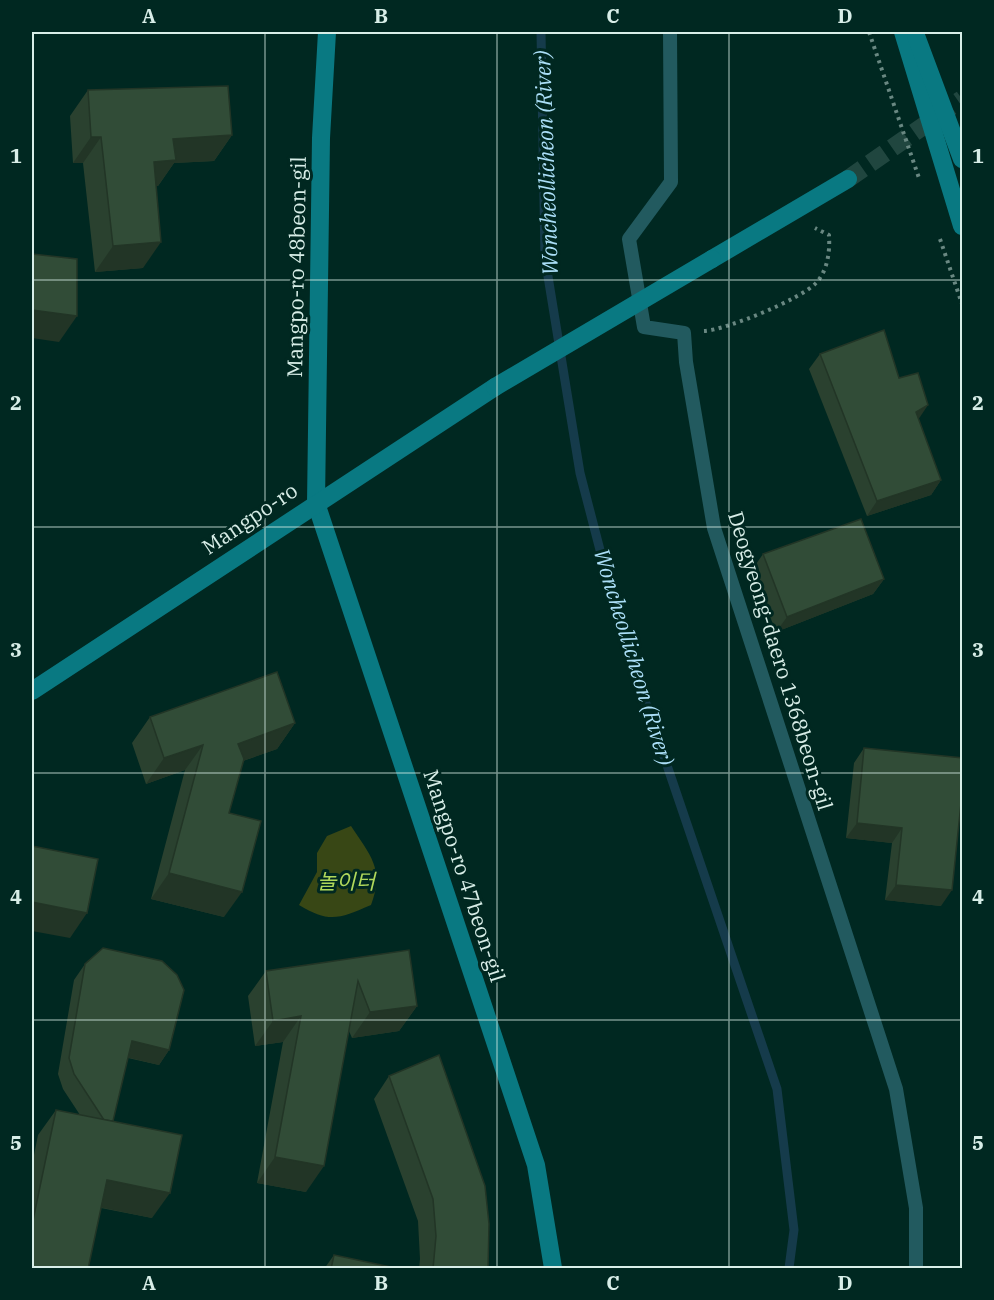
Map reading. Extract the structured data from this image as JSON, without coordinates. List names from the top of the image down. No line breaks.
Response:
{"streets":{"street":["Mangpo-ro 48beon-gil","Mangpo-ro","Mangpo-ro 47beon-gil"],"lane":["Deogyeong-daero 1368beon-gil"]},"crossings":[["Mangpo-ro 48beon-gil","Mangpo-ro"],["Mangpo-ro 48beon-gil","Mangpo-ro 47beon-gil"],["Mangpo-ro","Mangpo-ro 47beon-gil"]],"water":["Woncheollicheon (River)"],"parks":["놀이터"],"grid":{"columns":["A","B","C","D"],"rows":["1","2","3","4","5"]}}
